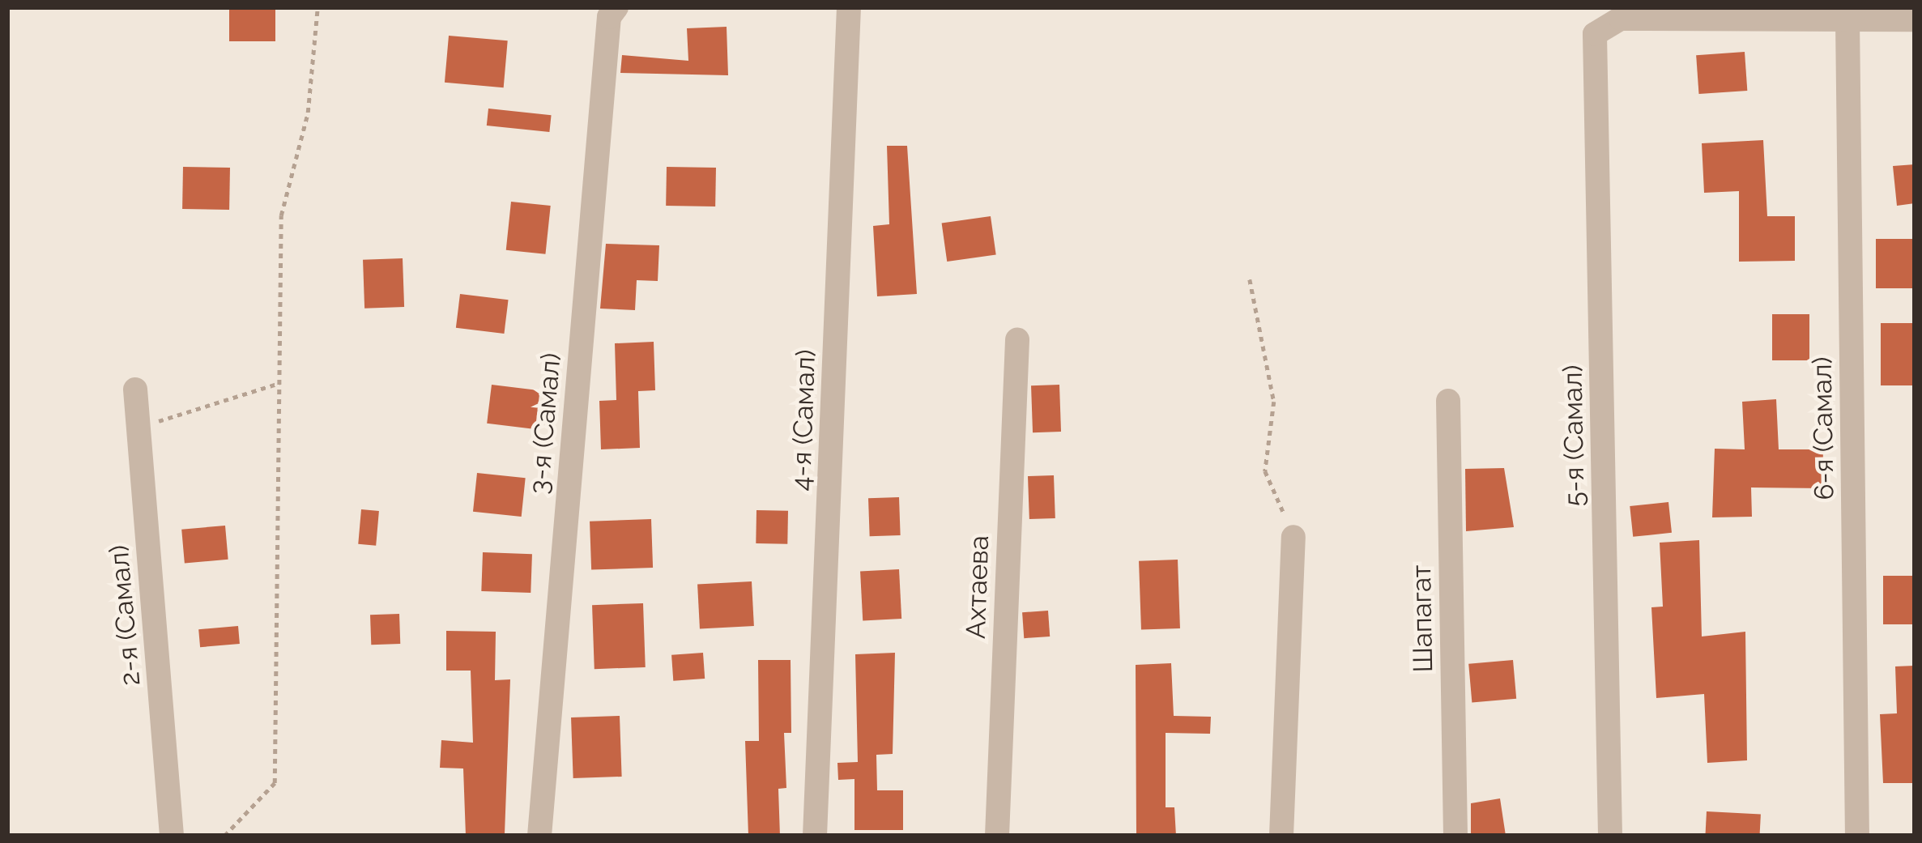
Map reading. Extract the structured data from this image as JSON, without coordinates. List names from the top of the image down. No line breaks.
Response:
{"streets":{"street":["4-я (Самал)","3-я (Самал)","6-я (Самал)","5-я (Самал)","Ахтаева","2-я (Самал)","Шапагат"]},"crossings":[["6-я (Самал)","5-я (Самал)"]]}
